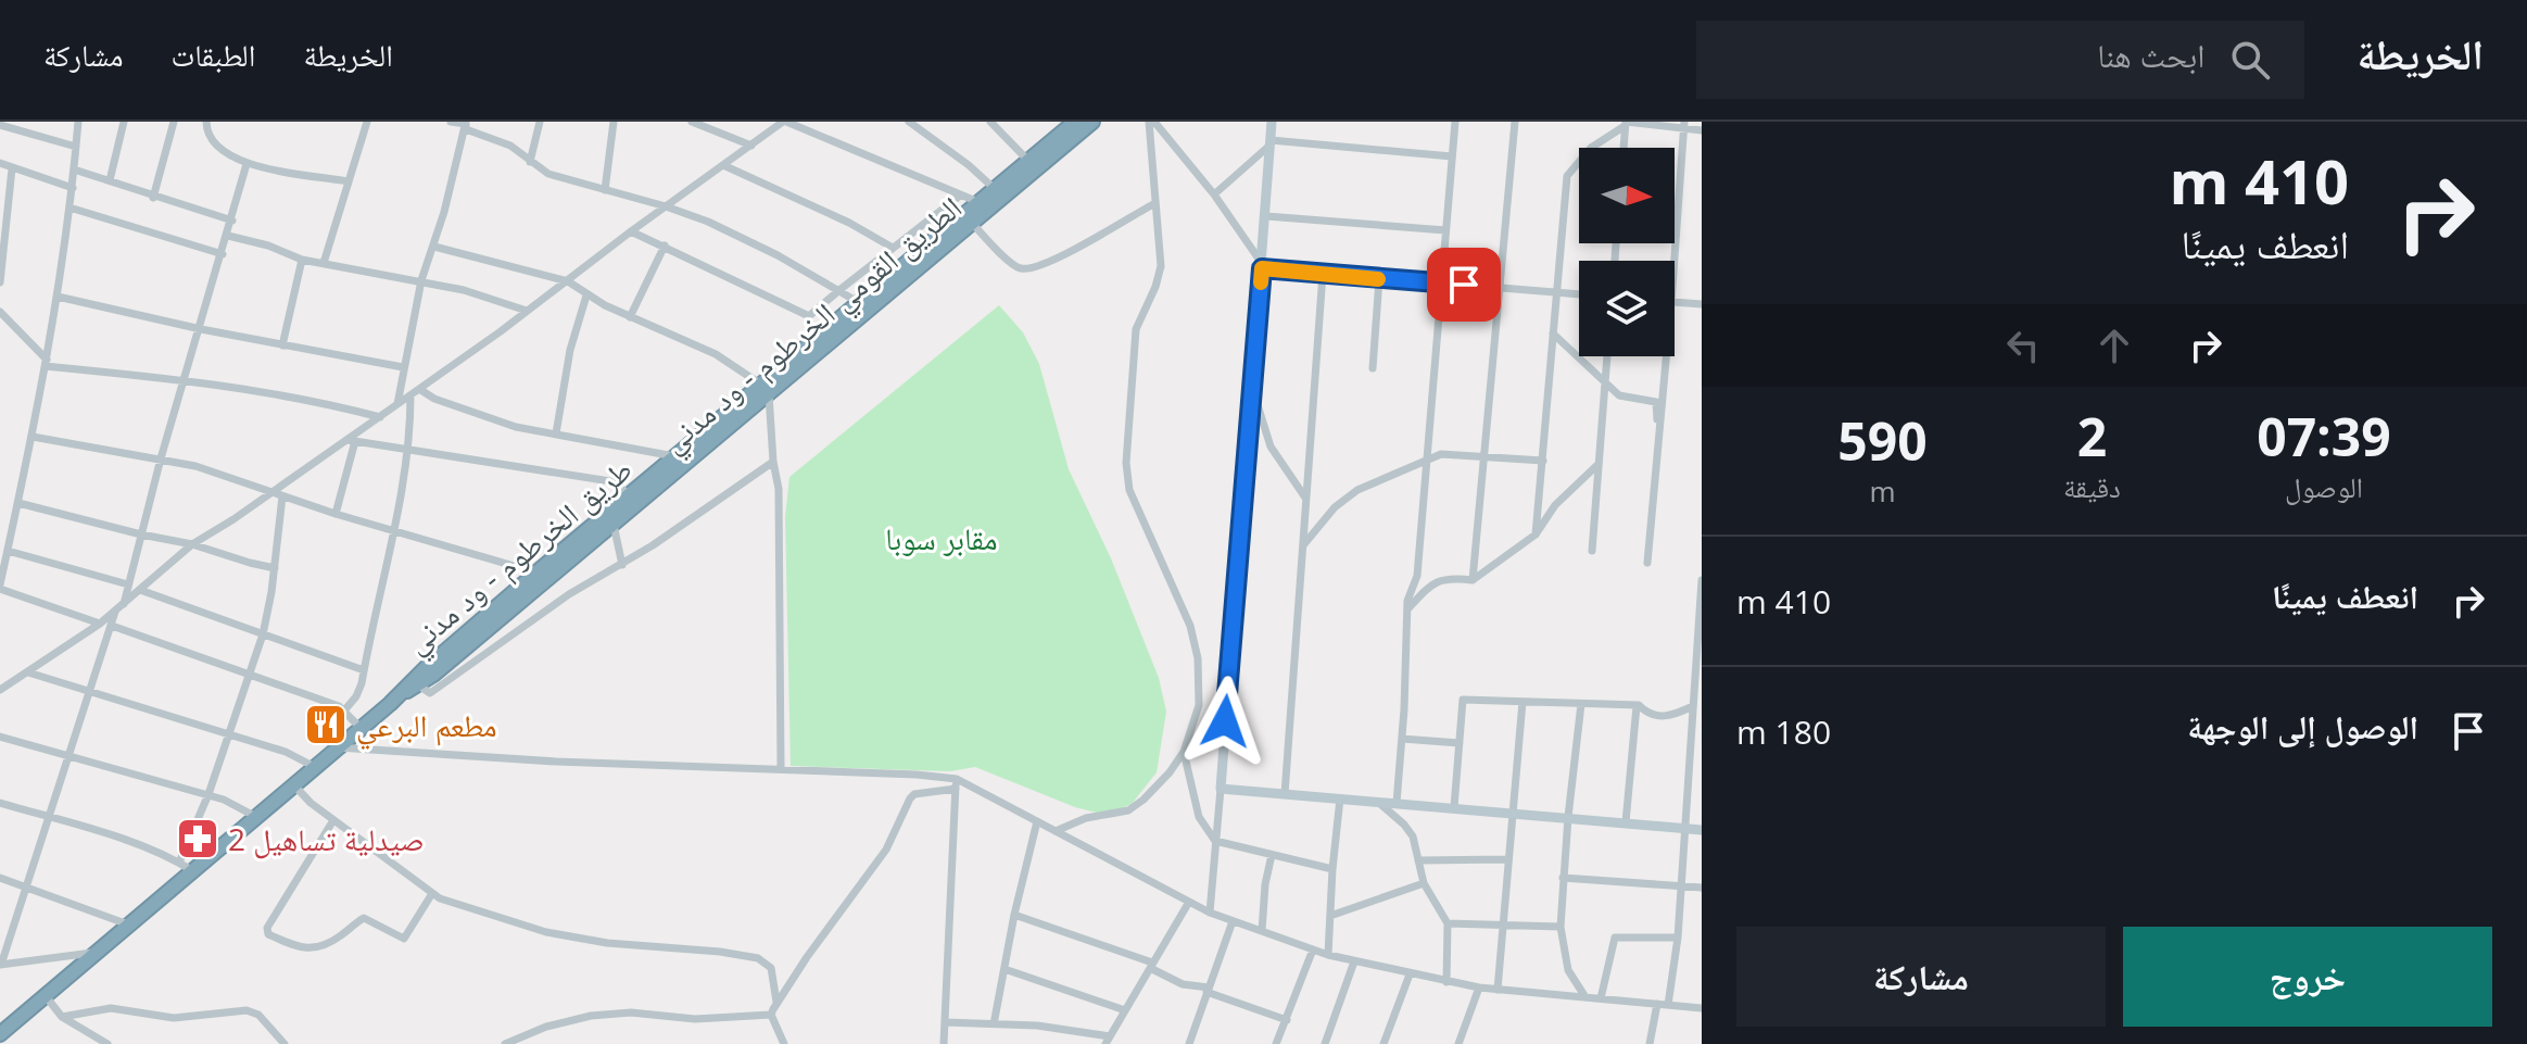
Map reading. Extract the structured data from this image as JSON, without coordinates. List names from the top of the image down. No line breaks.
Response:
{"streets":{"highway":["الطريق القومي الخرطوم - ود مدني","طريق الخرطوم - ود مدني"]},"crossings":[["الطريق القومي الخرطوم - ود مدني","طريق الخرطوم - ود مدني"]],"parks":["مقابر سوبا"],"places":{"restaurant":["مطعم البرعي"],"pharmacy":["صيدلية تساهيل 2"]},"north":"right","page":{"header":"الخريطة","search":"ابحث هنا","nav":["الخريطة","الطبقات","مشاركة"],"turn":["410 m","انعطف يمينًا"],"eta":["07:39","الوصول","2","دقيقة","590","m"],"list":[{"name":"انعطف يمينًا","value":"410 m"},{"name":"الوصول إلى الوجهة","value":"180 m"}],"buttons":["خروج","مشاركة"]}}
